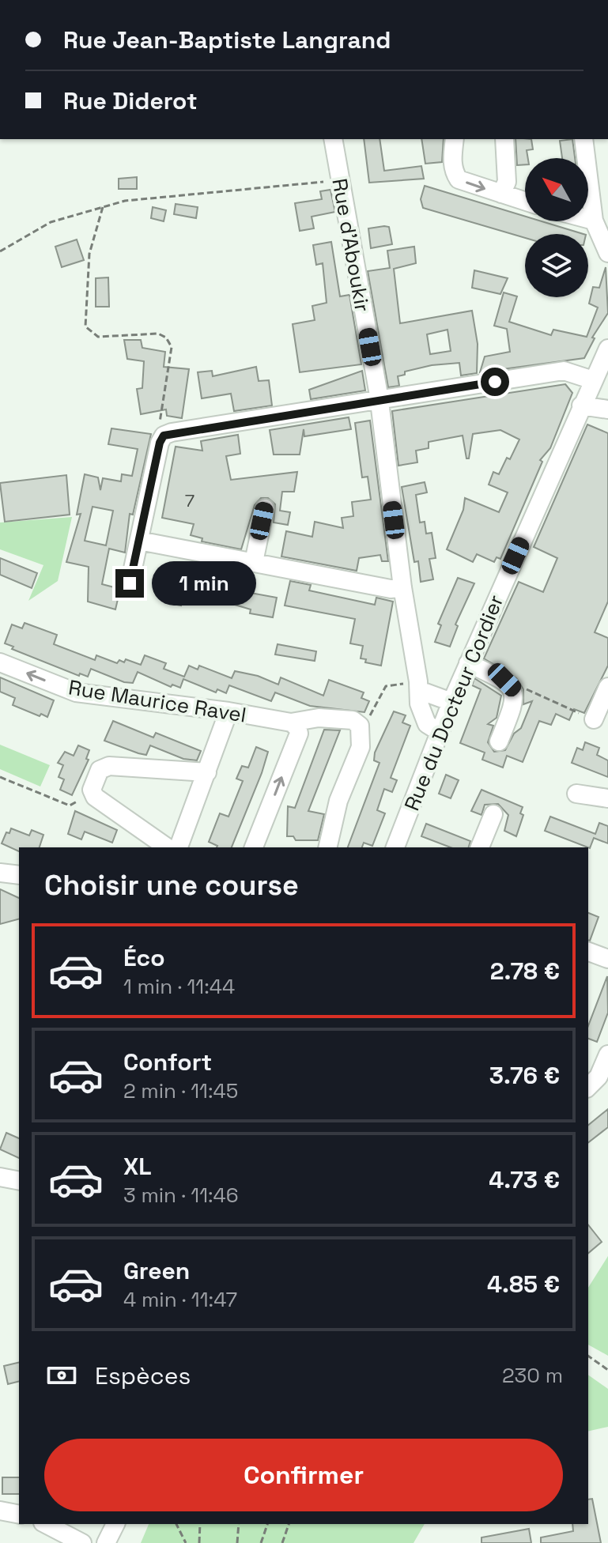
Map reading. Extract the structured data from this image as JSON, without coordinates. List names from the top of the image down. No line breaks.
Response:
{"streets":{"street":["Rue d'Aboukir","Rue Maurice Ravel","Rue du Docteur Cordier"]},"crossings":[["Rue d'Aboukir","Rue du Docteur Cordier"]],"house_numbers":["7"],"north":"top left","page":{"banner":["Rue Jean-Baptiste Langrand","Rue Diderot"],"bubble":"1 min","heading":"Choisir une course","list":[{"name":"Éco","note":"1 min · 11:44","value":"2.78 €"},{"name":"Confort","note":"2 min · 11:45","value":"3.76 €"},{"name":"XL","note":"3 min · 11:46","value":"4.73 €"},{"name":"Green","note":"4 min · 11:47","value":"4.85 €"}],"pay":["Espèces","230 m"],"buttons":"Confirmer"}}
